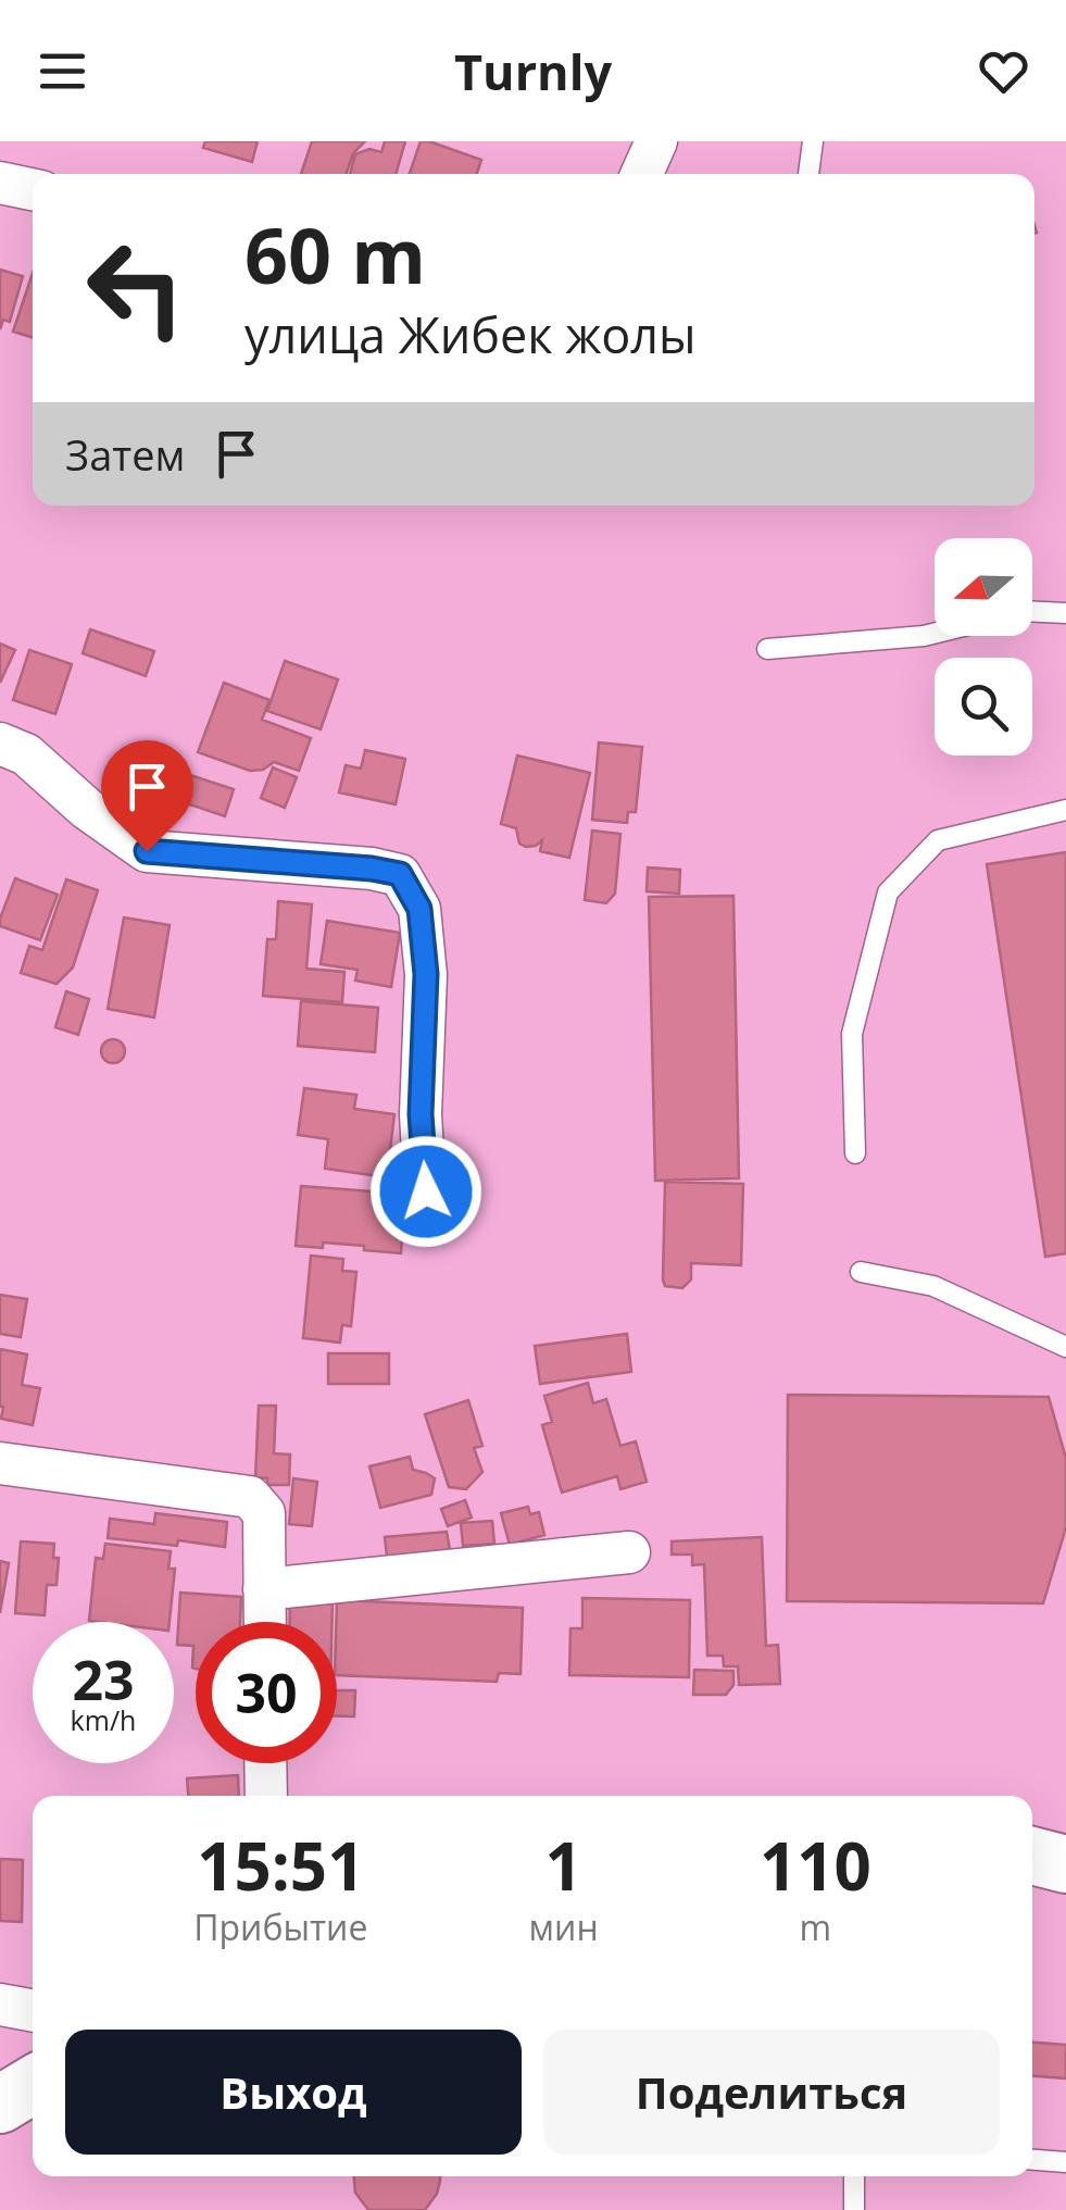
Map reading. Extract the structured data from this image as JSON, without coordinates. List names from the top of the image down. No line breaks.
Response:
{"north":"left","page":{"header":"Turnly","turn":["60 m","улица Жибек жолы"],"then":"Затем","speed":"23 km/h","limit":"30","eta":["15:51","Прибытие","1","мин","110","m"],"buttons":["Выход","Поделиться"]}}
